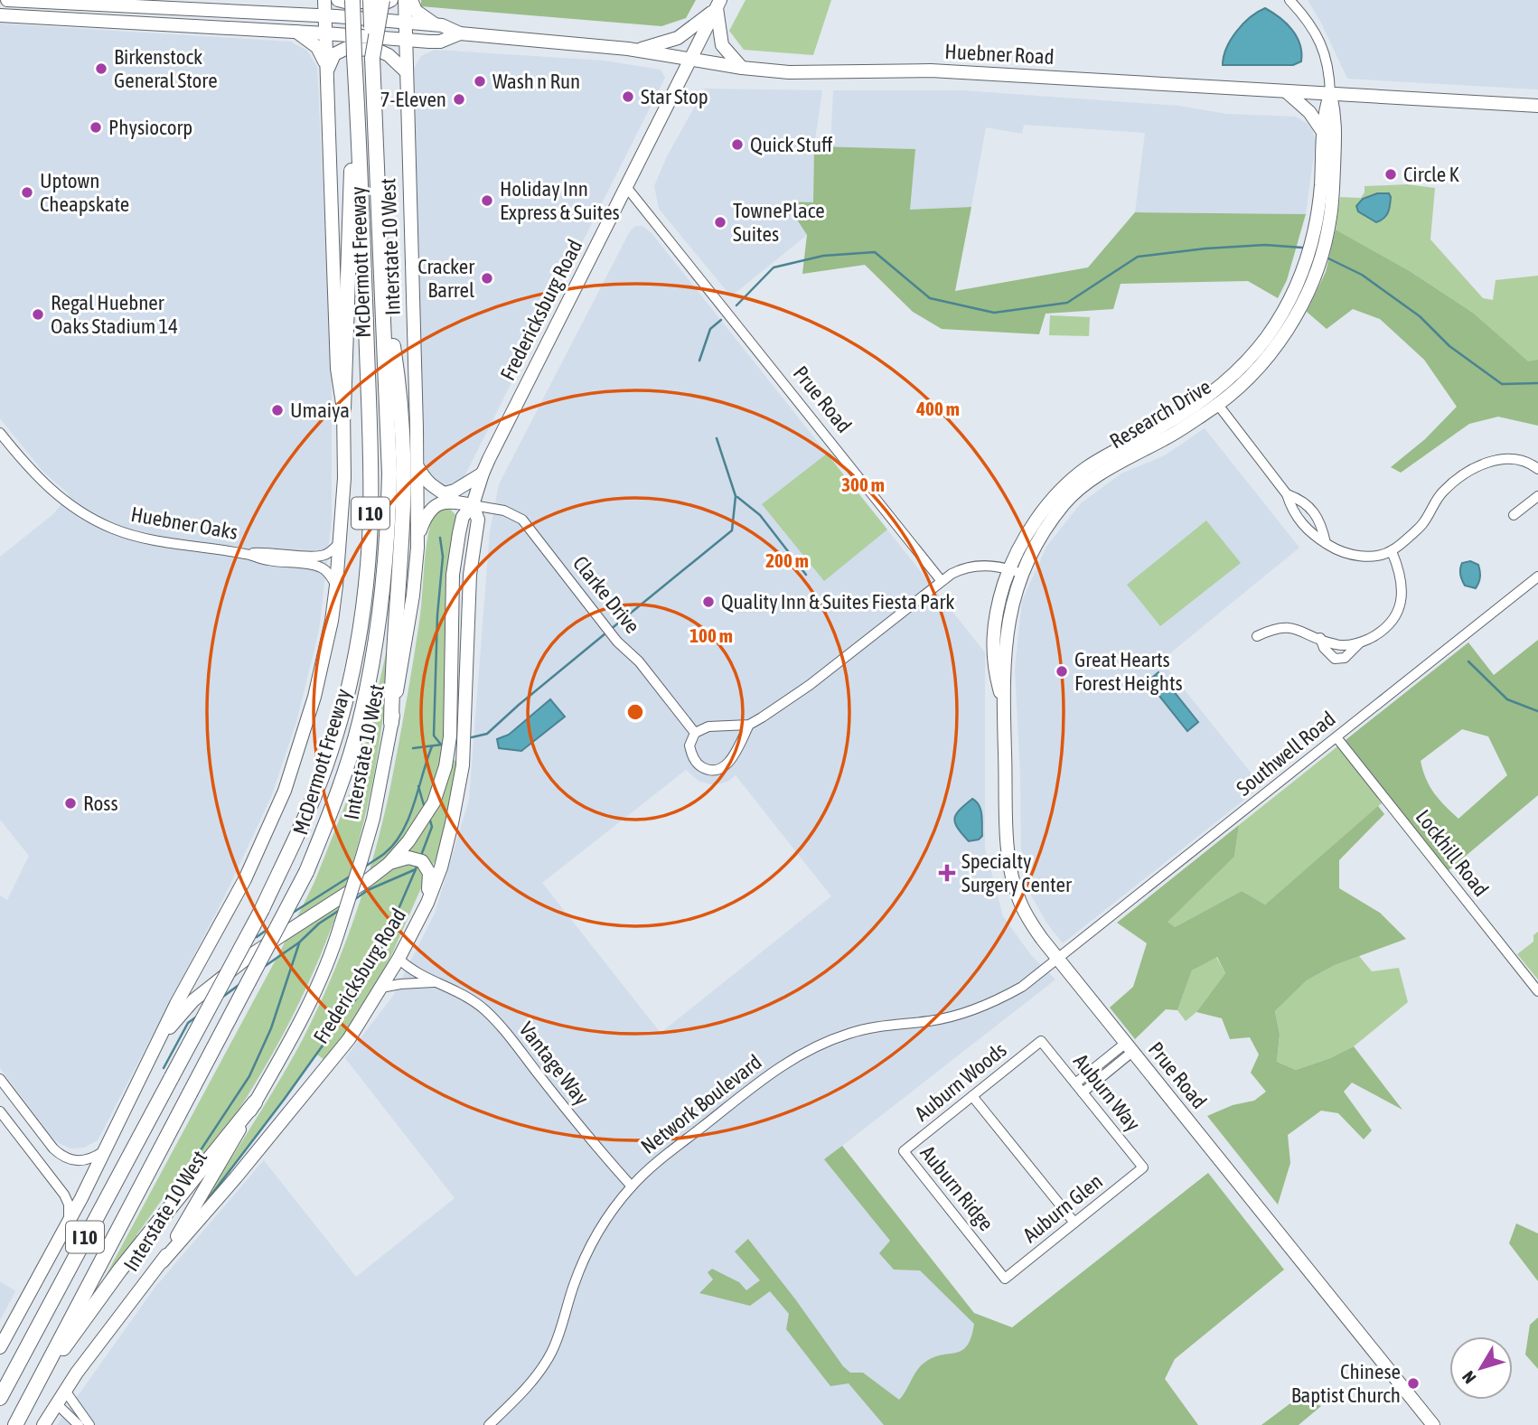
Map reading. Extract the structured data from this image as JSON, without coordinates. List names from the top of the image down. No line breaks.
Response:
{"streets":{"highway":["McDermott Freeway","I 10"],"main road":["Huebner Road","Interstate 10 West","Fredericksburg Road","Prue Road","Research Drive"],"street":["Huebner Oaks","Clarke Drive","Southwell Road","Lockhill Road","Vantage Way","Auburn Woods","Auburn Way","Network Boulevard","Auburn Ridge","Auburn Glen"]},"crossings":[["Huebner Road","Interstate 10 West"],["Huebner Road","Fredericksburg Road"],["Huebner Road","Research Drive"],["Interstate 10 West","Fredericksburg Road"],["Fredericksburg Road","Prue Road"],["Fredericksburg Road","Clarke Drive"],["Fredericksburg Road","Vantage Way"],["Prue Road","Research Drive"],["Prue Road","Southwell Road"],["Prue Road","Network Boulevard"],["Southwell Road","Lockhill Road"],["Southwell Road","Network Boulevard"],["Vantage Way","Network Boulevard"],["Auburn Woods","Auburn Way"],["Auburn Woods","Auburn Ridge"],["Auburn Way","Auburn Glen"],["Auburn Ridge","Auburn Glen"]],"places":{"other":["Birkenstock General Store","Wash n Run","Star Stop","7-Eleven","Physiocorp","Quick Stuff","Circle K","Uptown Cheapskate","Holiday Inn Express & Suites","TownePlace Suites","Cracker Barrel","Regal Huebner Oaks Stadium 14","Umaiya","Quality Inn & Suites Fiesta Park","Great Hearts Forest Heights","Ross","Chinese Baptist Church"],"health":["Specialty Surgery Center"]},"north":"bottom left","rings":["400 m","300 m","200 m","100 m"]}
